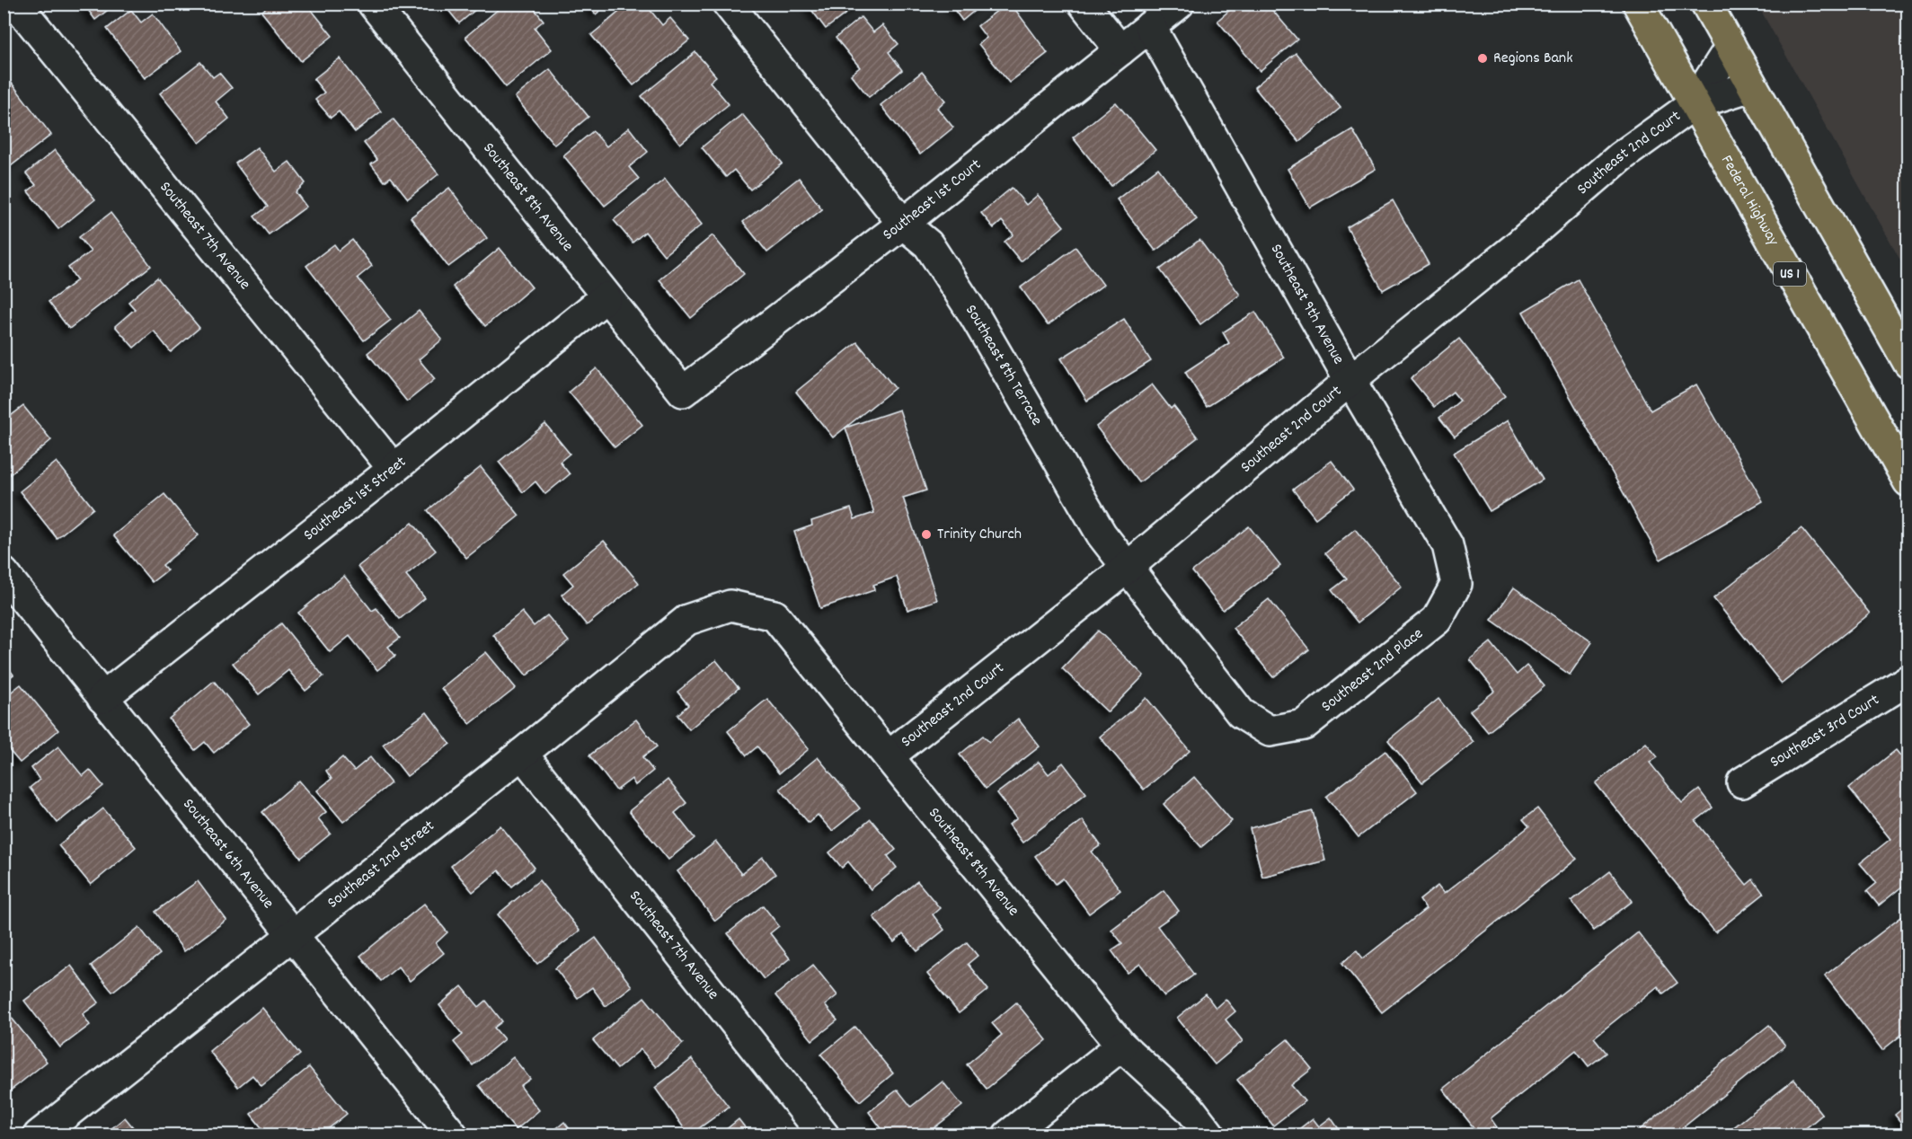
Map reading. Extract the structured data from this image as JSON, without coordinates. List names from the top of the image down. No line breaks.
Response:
{"streets":{"main road":["Federal Highway","US 1"],"street":["Southeast 2nd Court","Southeast 8th Avenue","Southeast 1st Court","Southeast 7th Avenue","Southeast 9th Avenue","Southeast 8th Terrace","Southeast 1st Street","Southeast 2nd Place","Southeast 3rd Court","Southeast 6th Avenue","Southeast 2nd Street"]},"crossings":[["Southeast 2nd Court","Southeast 8th Avenue"],["Southeast 2nd Court","Federal Highway"],["Southeast 2nd Court","Southeast 9th Avenue"],["Southeast 2nd Court","Southeast 8th Terrace"],["Southeast 8th Avenue","Southeast 1st Court"],["Southeast 8th Avenue","Southeast 1st Street"],["Southeast 8th Avenue","Southeast 2nd Street"],["Southeast 1st Court","Southeast 9th Avenue"],["Southeast 1st Court","Southeast 8th Terrace"],["Southeast 7th Avenue","Southeast 1st Street"],["Southeast 7th Avenue","Southeast 2nd Street"],["Southeast 9th Avenue","Southeast 2nd Place"],["Southeast 8th Terrace","Southeast 2nd Place"],["Southeast 1st Street","Southeast 6th Avenue"],["Southeast 6th Avenue","Southeast 2nd Street"]],"places":["Regions Bank","Trinity Church"]}
